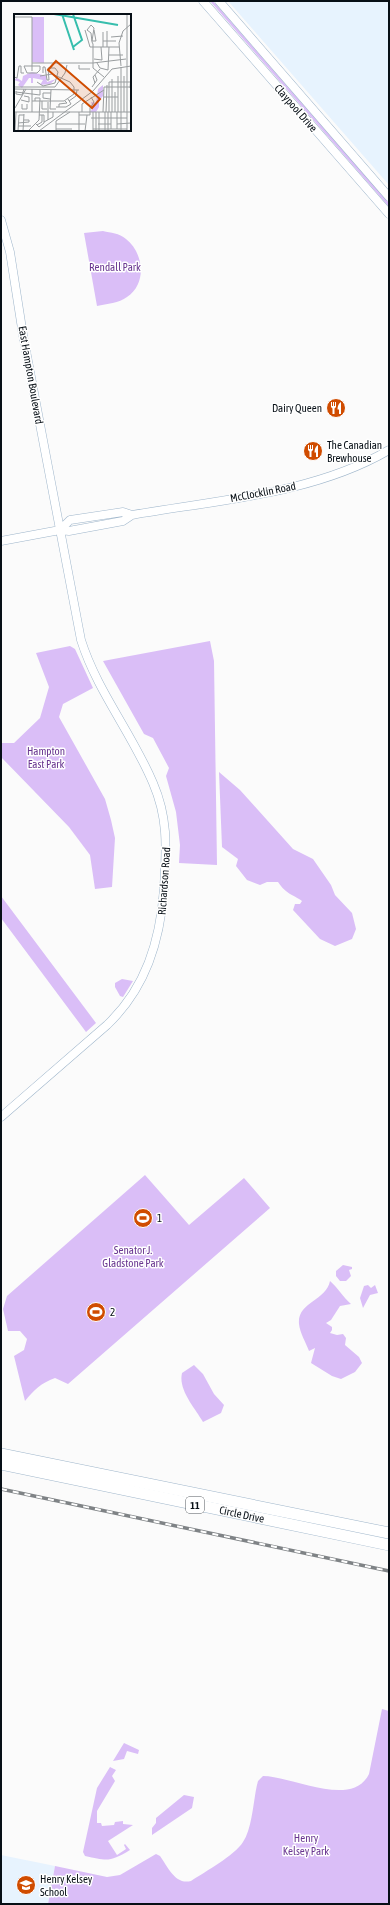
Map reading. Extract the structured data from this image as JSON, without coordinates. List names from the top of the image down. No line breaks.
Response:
{"streets":{"highway":["11","Circle Drive"],"street":["Claypool Drive","East Hampton Boulevard","McClocklin Road","Richardson Road"]},"crossings":[["East Hampton Boulevard","McClocklin Road"],["East Hampton Boulevard","Richardson Road"],["McClocklin Road","Richardson Road"]],"parks":["Rendall Park","Hampton East Park","Senator J. Gladstone Park","Henry Kelsey Park"],"places":{"restaurant":["Dairy Queen","The Canadian Brewhouse"],"sports":["1","2"],"school or university":["Henry Kelsey School"]}}
